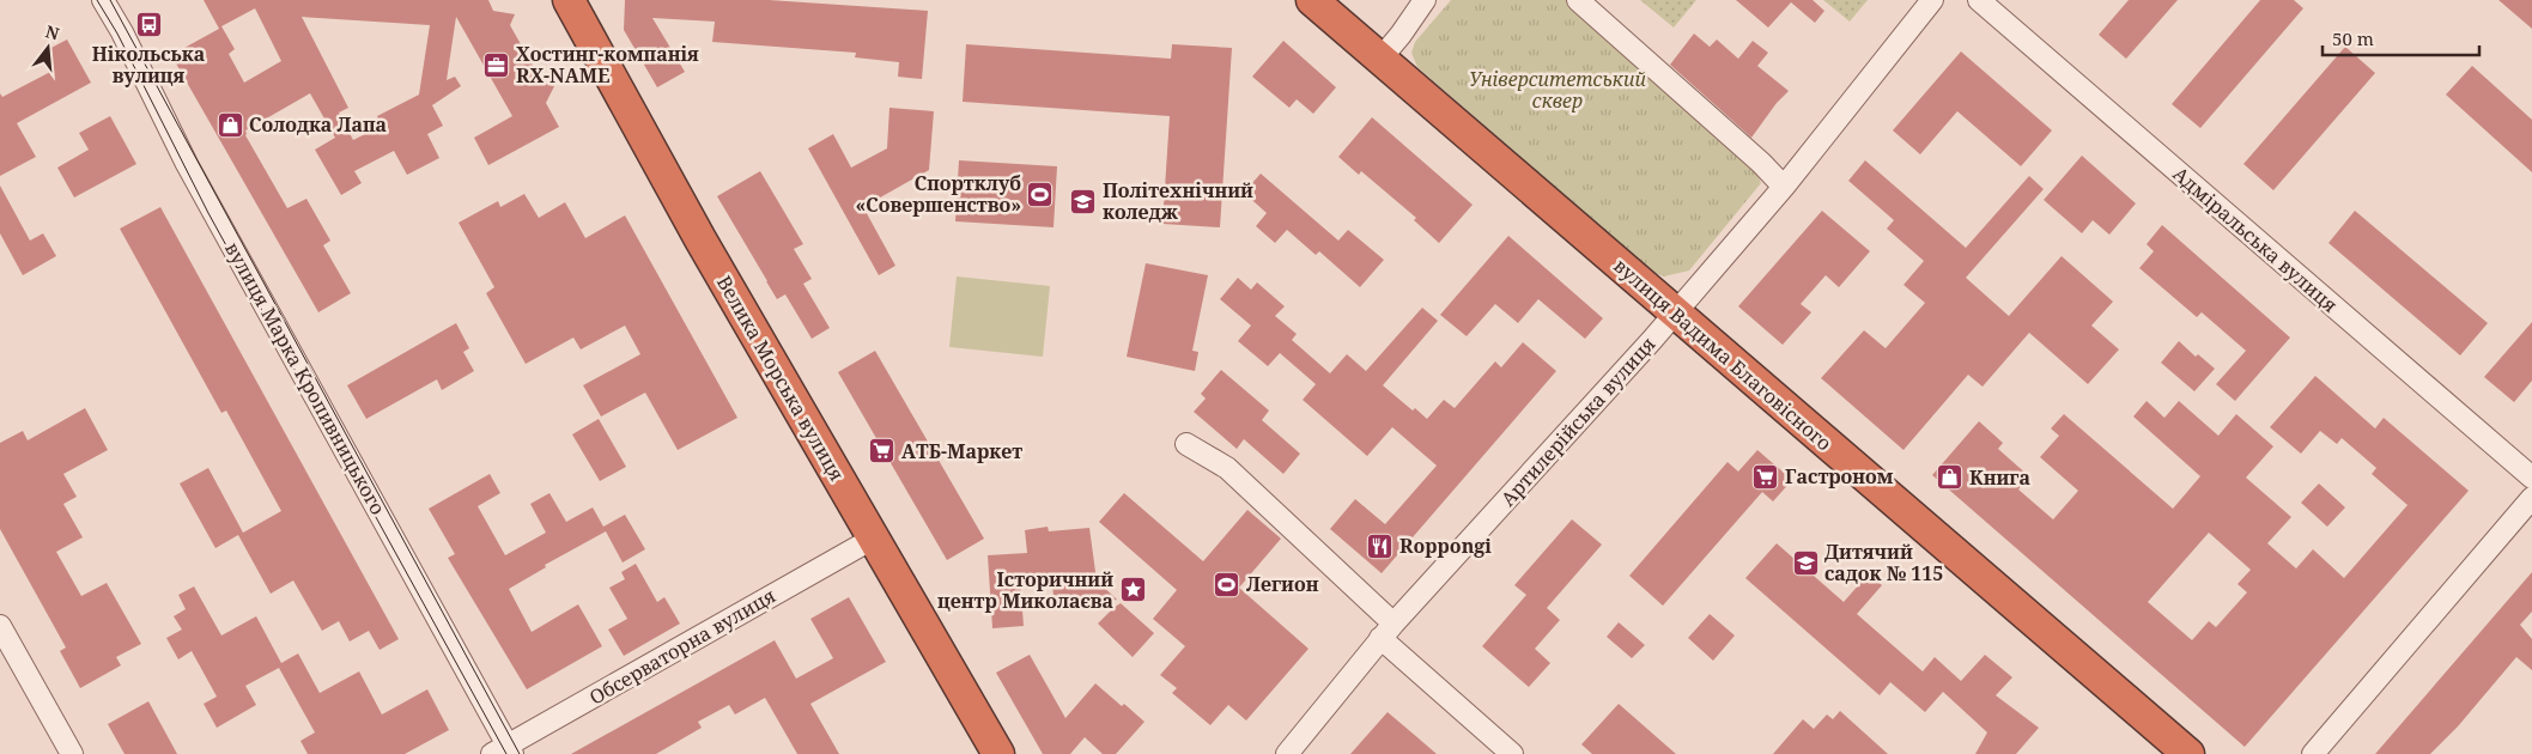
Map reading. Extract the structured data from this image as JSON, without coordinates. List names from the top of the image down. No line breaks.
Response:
{"streets":{"highway":["вулиця Вадима Благовісного","Велика Морська вулиця"],"street":["Адміральська вулиця","вулиця Марка Кропивницького","Артилерійська вулиця","Обсерваторна вулиця"]},"crossings":[["вулиця Вадима Благовісного","Артилерійська вулиця"],["вулиця Марка Кропивницького","Обсерваторна вулиця"],["Велика Морська вулиця","Обсерваторна вулиця"]],"parks":["Університетський сквер"],"places":{"bus stop":["Нікольська вулиця"],"office":["Хостинг-компанія RX-NAME"],"shop":["Солодка Лапа","Книга"],"sports":["Спортклуб «Совершенство»","Легион"],"school or university":["Політехнічний коледж","Дитячий садок № 115"],"supermarket":["АТБ-Маркет","Гастроном"],"restaurant":["Roppongi"],"place":["Історичний центр Миколаєва"]},"scale_bar":"50 m","north":"top"}
